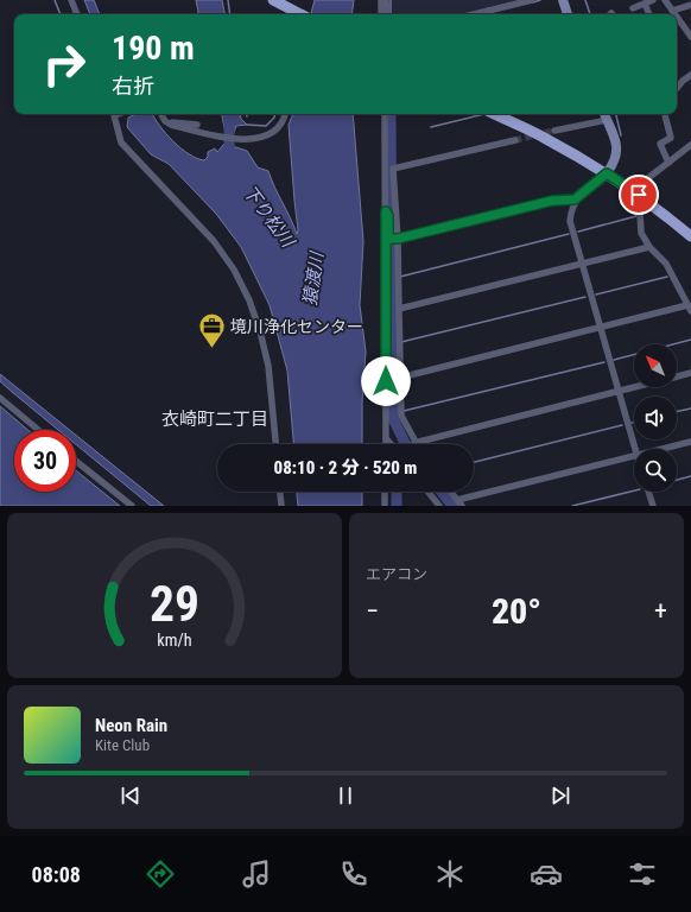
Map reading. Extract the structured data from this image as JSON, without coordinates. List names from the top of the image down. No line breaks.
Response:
{"districts":["衣崎町二丁目"],"water":["下り松川","猿渡川"],"places":{"office":["境川浄化センター"]},"north":"top left","page":{"turn":["190 m","右折"],"limit":"30","trip":"08:10 · 2 分 · 520 m","tile":"エアコン","heat":["−","20°","+"],"song":["Neon Rain","Kite Club"],"tabs":"08:08","gauge":["29","km/h"]}}
